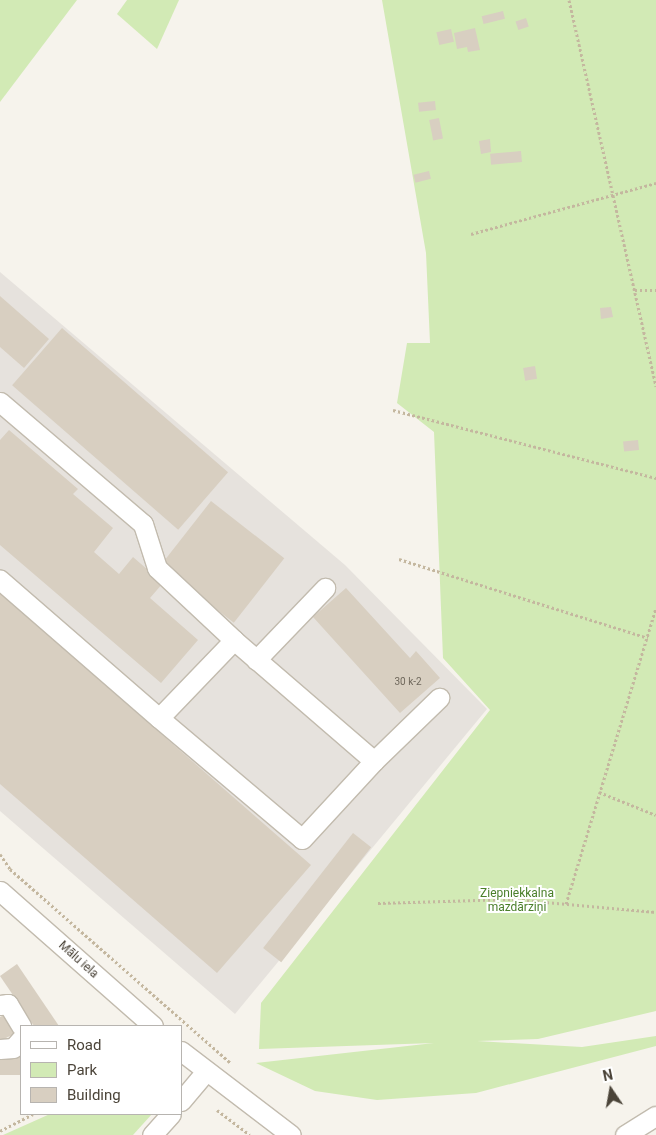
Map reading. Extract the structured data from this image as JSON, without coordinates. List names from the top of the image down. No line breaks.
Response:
{"streets":{"street":["Mālu iela"]},"parks":["Ziepniekkalna mazdārziņi"],"house_numbers":["30 k-2"],"legend":["Road","Park","Building"],"north":"top"}
